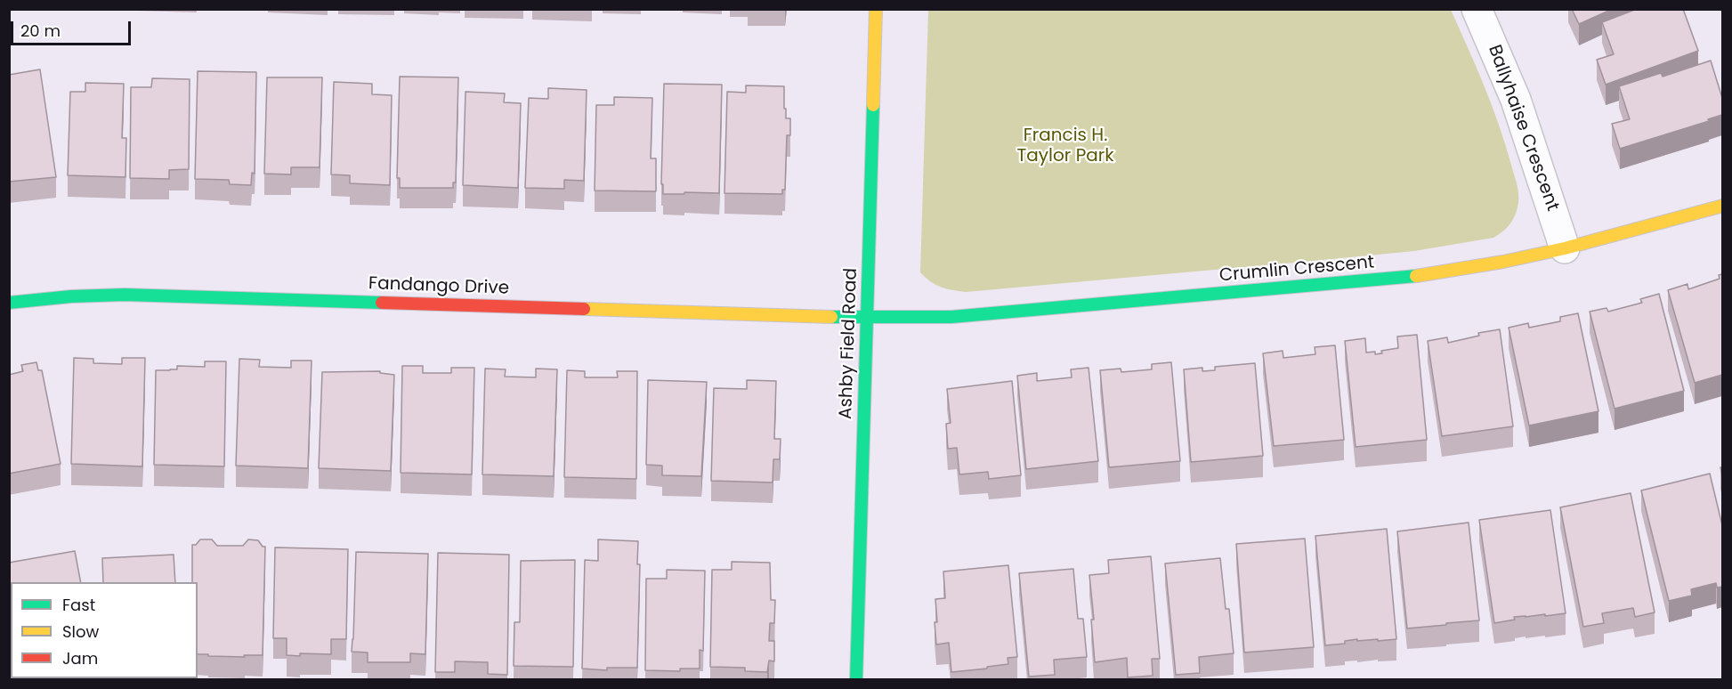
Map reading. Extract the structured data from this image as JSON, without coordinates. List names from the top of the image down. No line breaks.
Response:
{"streets":{"street":["Ballyhaise Crescent","Crumlin Crescent","Fandango Drive","Ashby Field Road"]},"crossings":[["Ballyhaise Crescent","Crumlin Crescent"],["Crumlin Crescent","Fandango Drive"],["Crumlin Crescent","Ashby Field Road"],["Fandango Drive","Ashby Field Road"]],"parks":["Francis H. Taylor Park"],"legend":["Fast","Slow","Jam"],"scale_bar":"20 m"}
